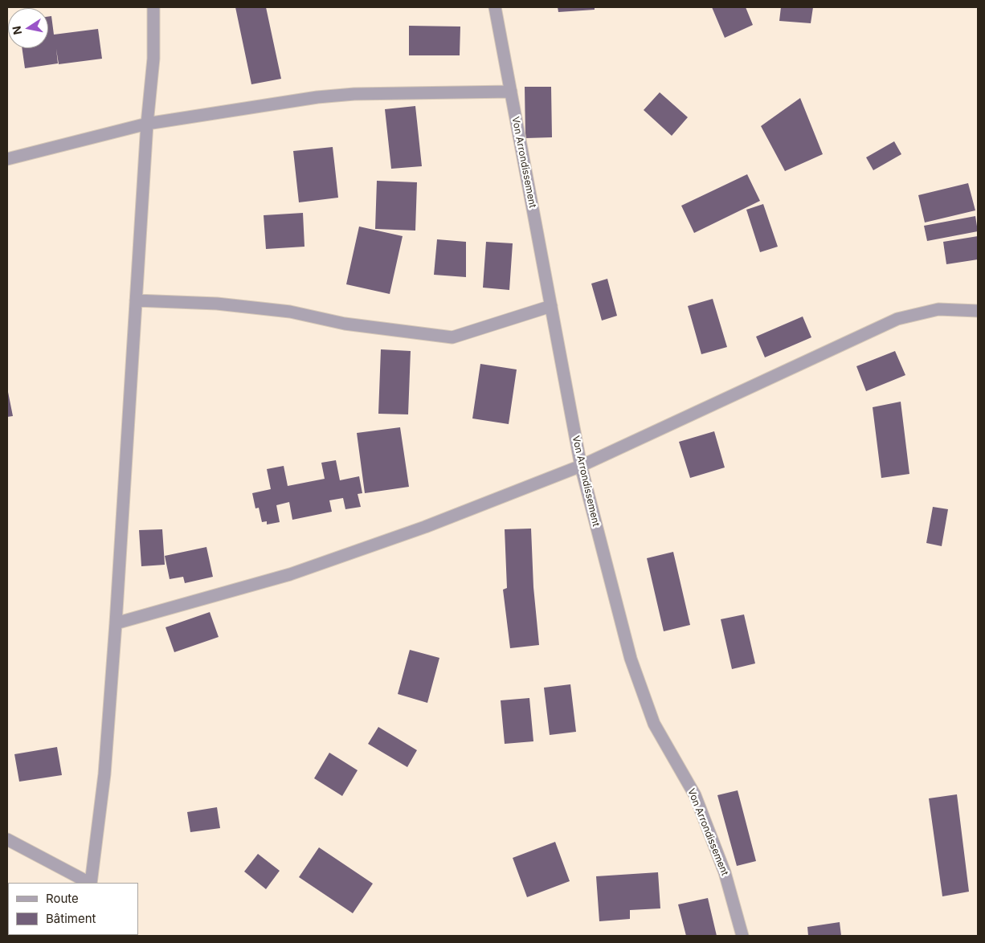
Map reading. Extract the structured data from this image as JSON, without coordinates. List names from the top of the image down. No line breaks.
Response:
{"streets":{"street":["Von Arrondissement"]},"legend":["Route","Bâtiment"],"north":"left"}
